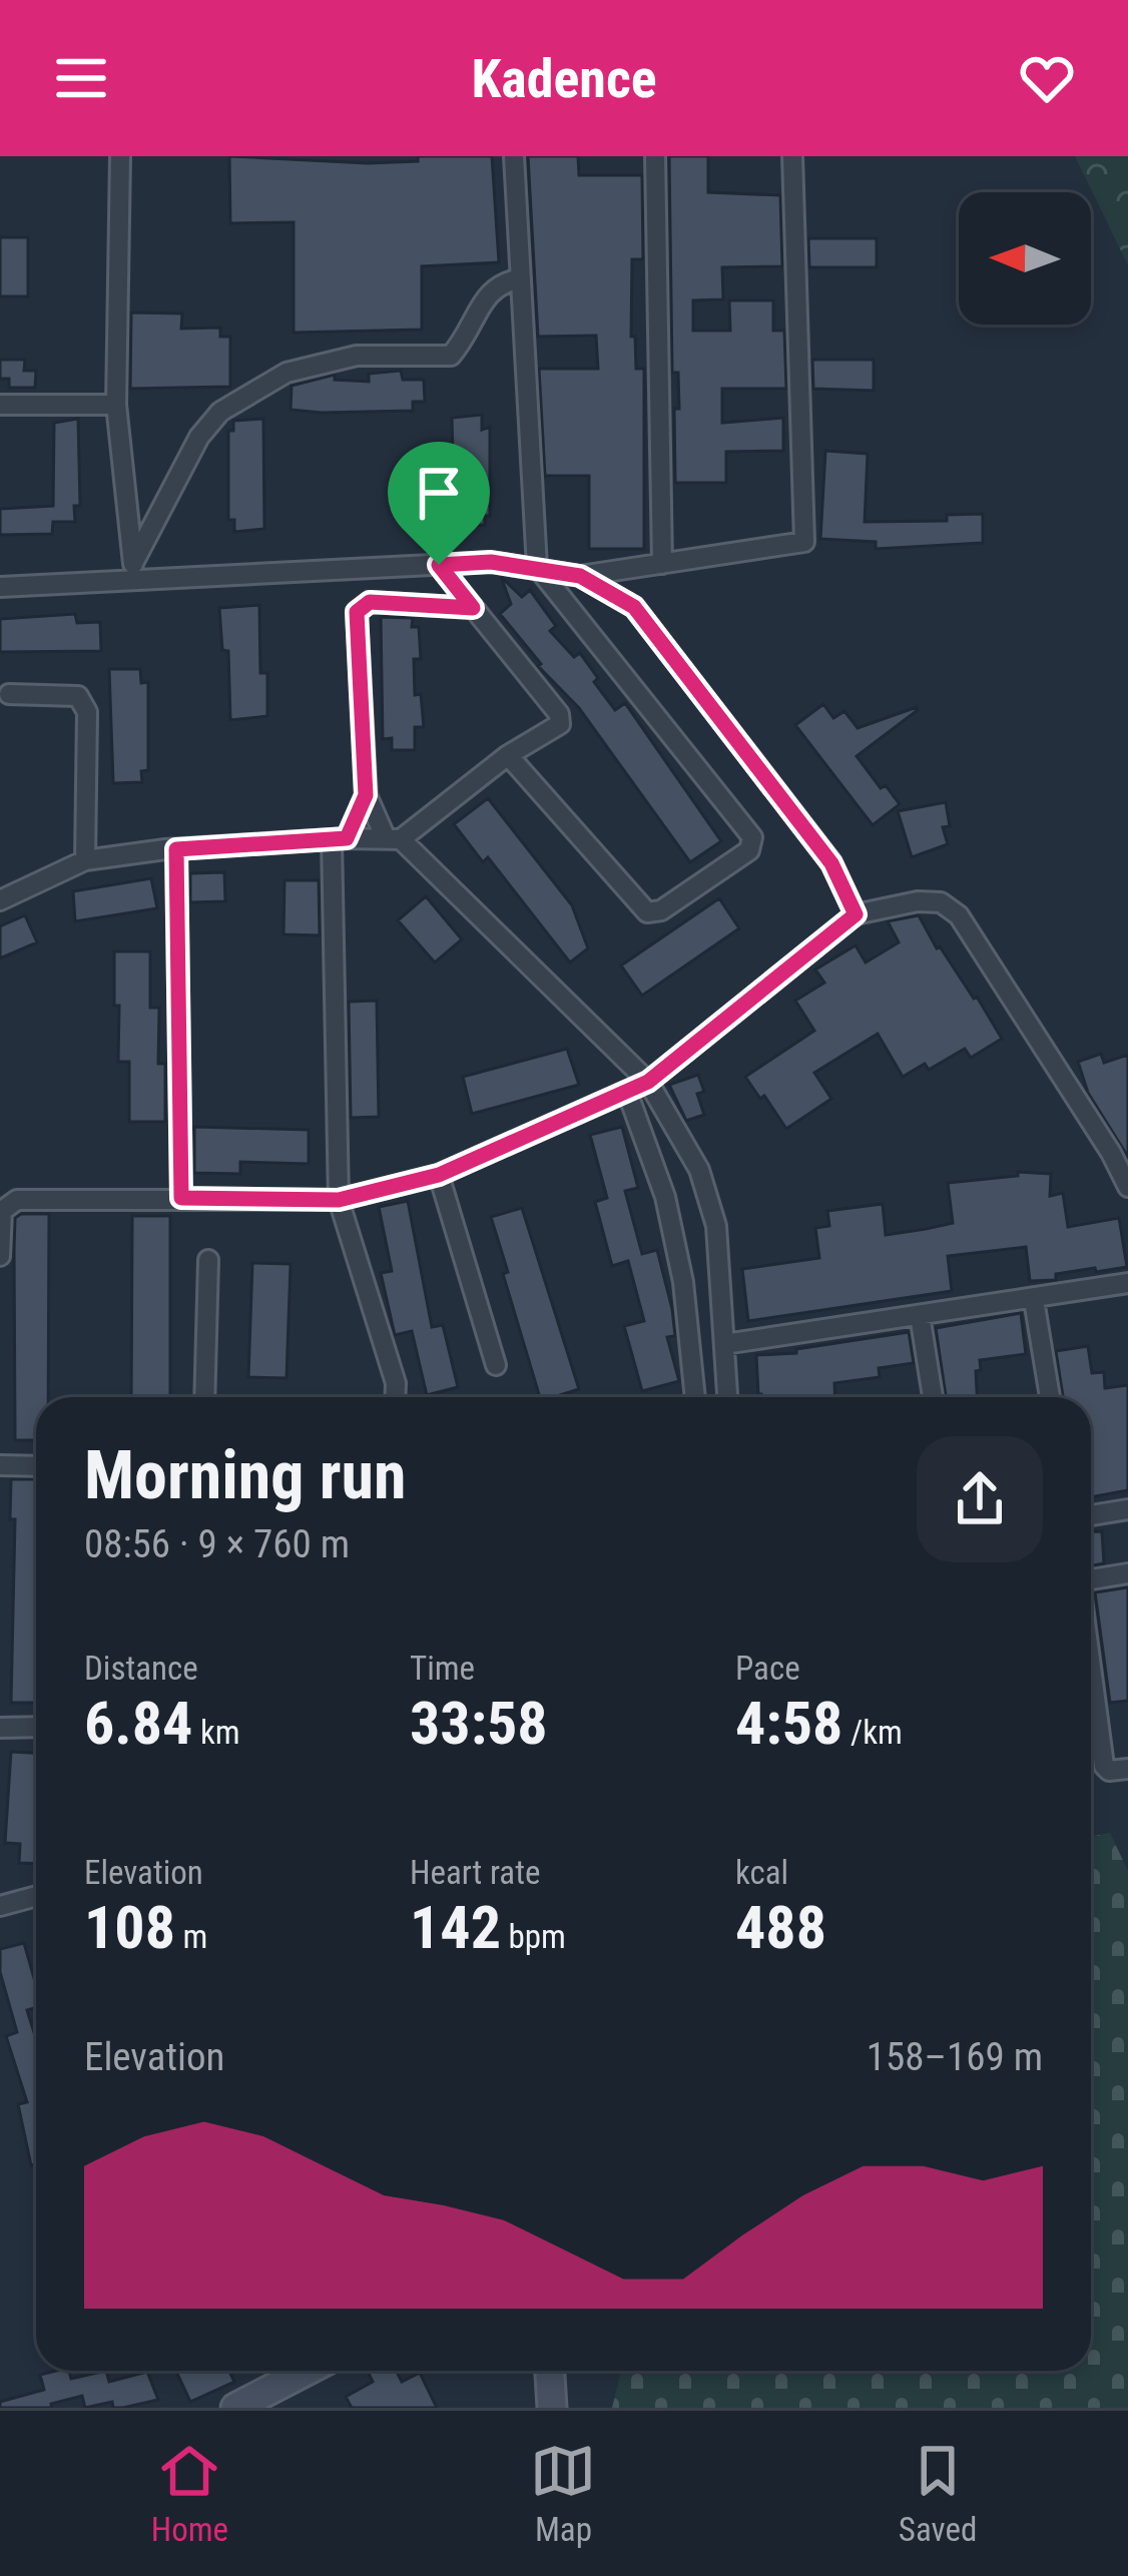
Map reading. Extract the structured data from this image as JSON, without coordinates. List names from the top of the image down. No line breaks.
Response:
{"north":"left","page":{"header":"Kadence","heading":["Morning run","08:56 · 9 × 760 m"],"stats":[["Distance","6.84 km"],["Time","33:58"],["Pace","4:58 /km"],["Elevation","108 m"],["Heart rate","142 bpm"],["kcal","488"]],"chart":["Elevation","158–169 m"],"tabs":["Home","Map","Saved"]}}
